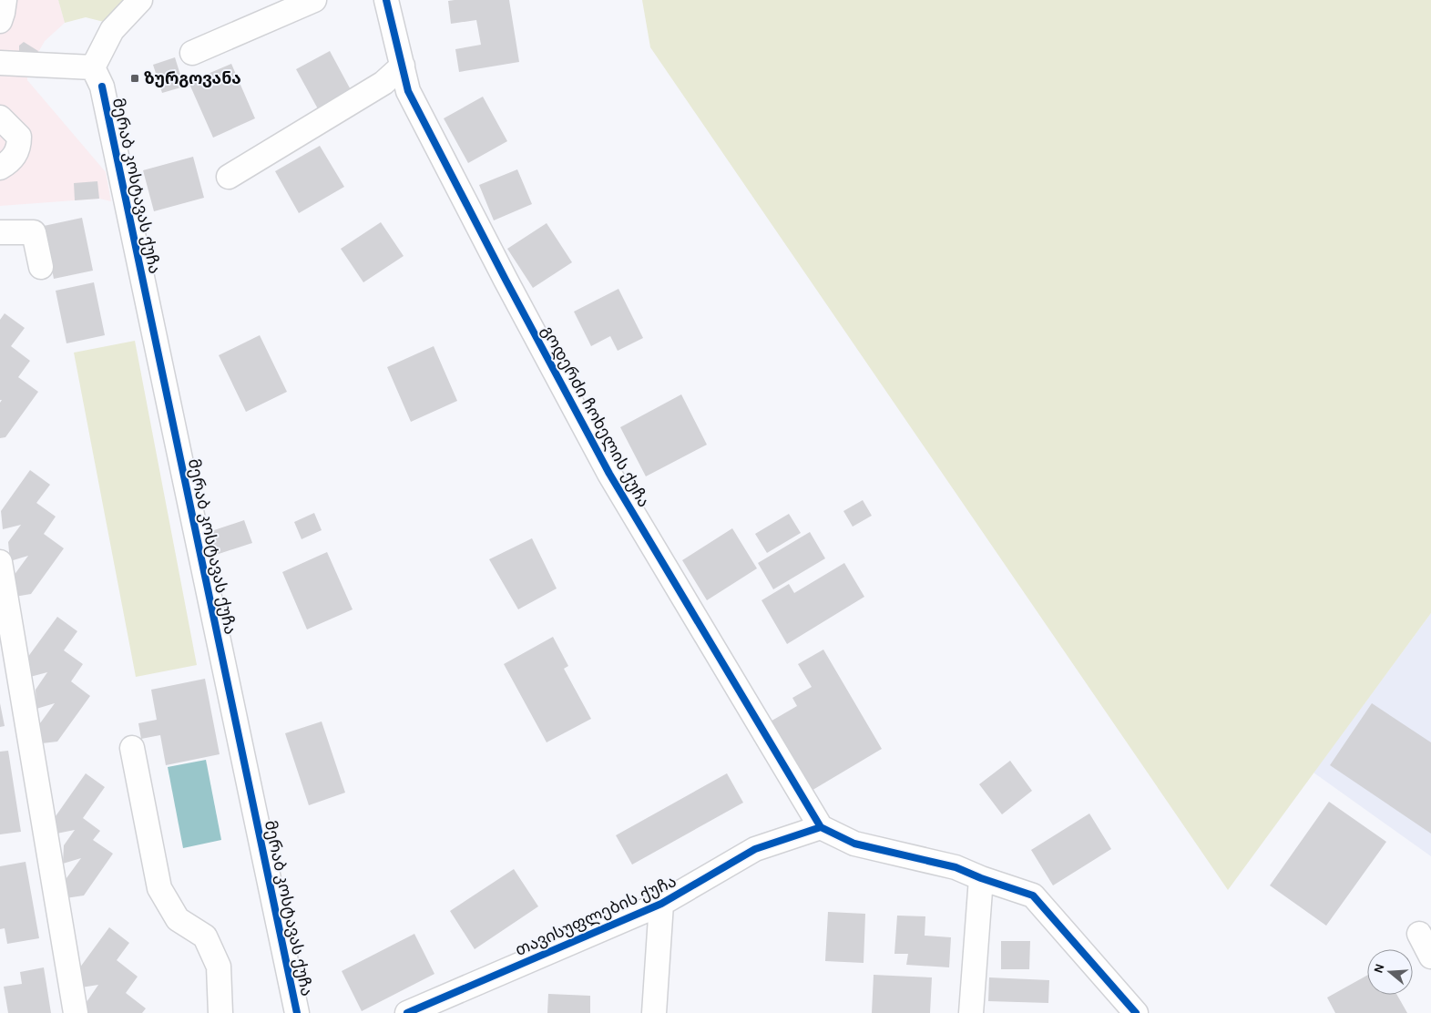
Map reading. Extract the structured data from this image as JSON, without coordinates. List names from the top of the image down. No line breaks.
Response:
{"streets":{"street":["მერაბ კოსტავას ქუჩა","გოდერძი ჩოხელის ქუჩა","თავისუფლების ქუჩა"]},"crossings":[["გოდერძი ჩოხელის ქუჩა","თავისუფლების ქუჩა"]],"places":{"transit":["ზურგოვანა"]},"north":"left"}
